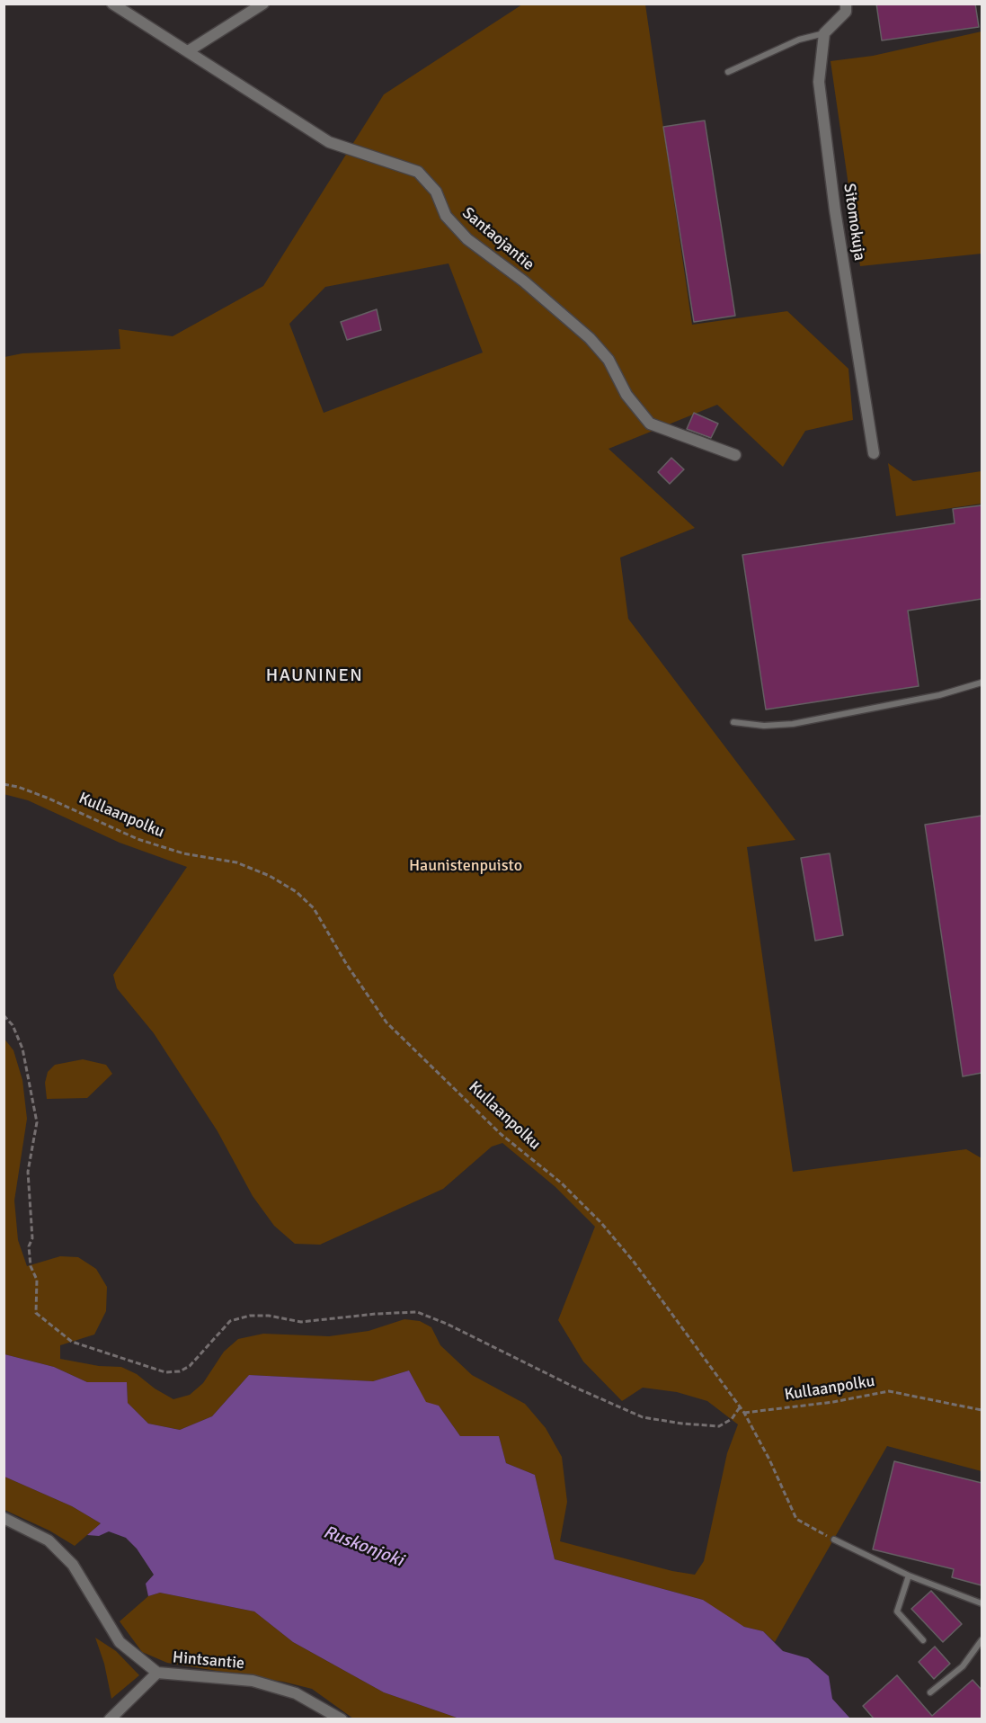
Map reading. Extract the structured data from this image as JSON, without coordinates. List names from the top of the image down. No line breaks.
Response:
{"streets":{"street":["Sitomokuja","Santaojantie","Hintsantie"],"path":["Kullaanpolku"]},"districts":["HAUNINEN"],"water":["Ruskonjoki"],"parks":["Haunistenpuisto"]}
